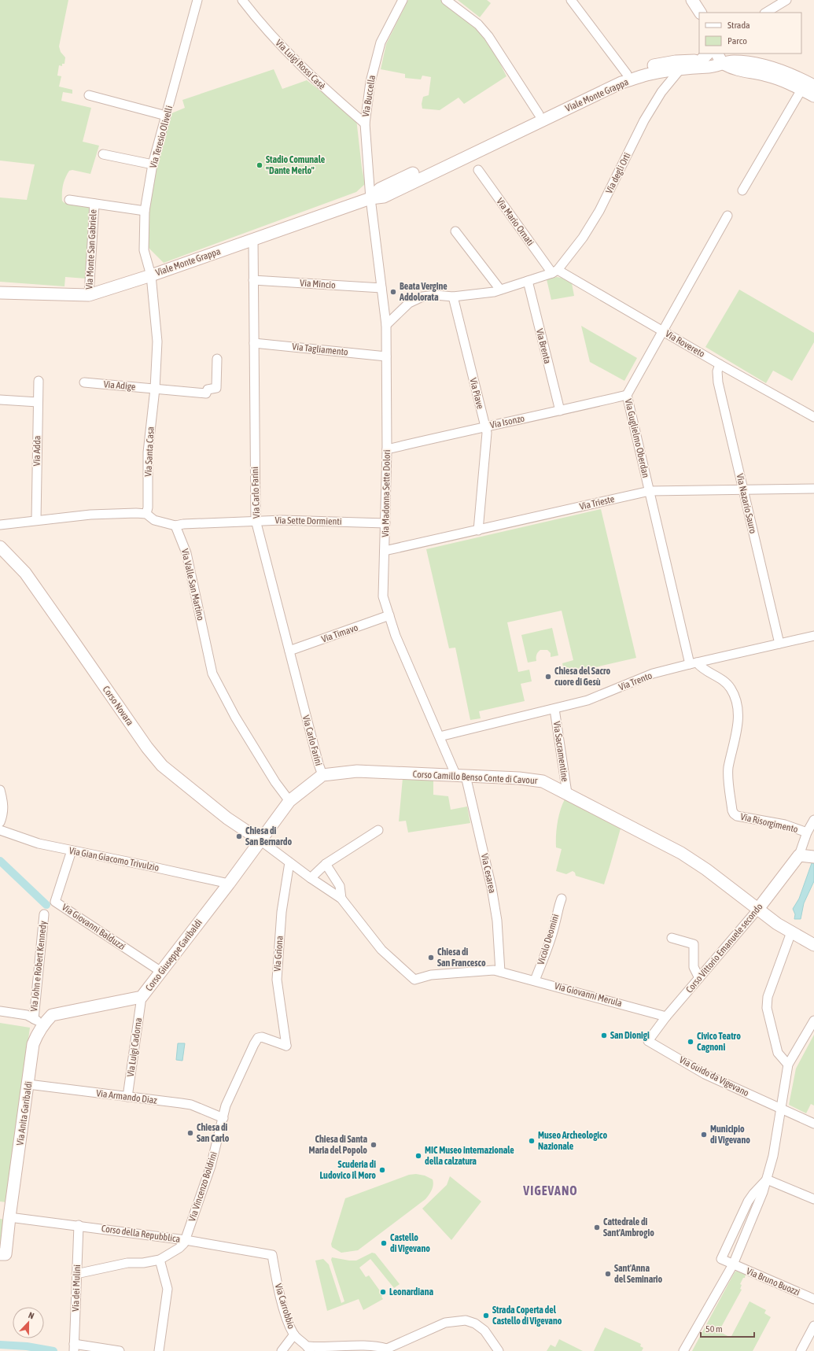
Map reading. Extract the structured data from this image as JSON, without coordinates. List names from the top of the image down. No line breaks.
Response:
{"streets":{"street":["Via Luigi Rossi Casè","Viale Monte Grappa","Via Buccella","Via Teresio Olivelli","Via degli Orti","Via Mario Ornati","Via Monte San Gabriele","Via Mincio","Via Rovereto","Via Brenta","Via Tagliamento","Via Adige","Via Piave","Via Isonzo","Via Guglielmo Oberdan","Via Adda","Via Santa Casa","Via Carlo Farini","Via Madonna Sette Dolori","Via Trieste","Via Nazario Sauro","Via Sette Dormienti","Via Valle San Martino","Via Timavo","Via Trento","Corso Novara","Via Sacramentine","Corso Camillo Benso Conte di Cavour","Via Risorgimento","Via Gian Giacomo Trivulzio","Via Cesarea","Via Giovanni Balduzzi","Vicolo Deomini","Corso Vittorio Emanuele secondo","Via Griona","Corso Giuseppe Garibaldi","Via John e Robert Kennedy","Via Giovanni Merula","Via Luigi Cadorna","Via Guido da Vigevano","Via Armando Diaz","Via Anita Garibaldi","Via Vincenzo Boldrini","Corso della Repubblica","Via Bruno Buozzi","Via dei Mulini","Via Carrobbio"]},"crossings":[["Via Luigi Rossi Casè","Via Buccella"],["Viale Monte Grappa","Via Buccella"],["Viale Monte Grappa","Via Teresio Olivelli"],["Viale Monte Grappa","Via degli Orti"],["Viale Monte Grappa","Via Monte San Gabriele"],["Viale Monte Grappa","Via Santa Casa"],["Viale Monte Grappa","Via Carlo Farini"],["Viale Monte Grappa","Via Madonna Sette Dolori"],["Via Buccella","Via Madonna Sette Dolori"],["Via Teresio Olivelli","Via Santa Casa"],["Via degli Orti","Via Mario Ornati"],["Via degli Orti","Via Rovereto"],["Via Mario Ornati","Via Rovereto"],["Via Mincio","Via Carlo Farini"],["Via Mincio","Via Madonna Sette Dolori"],["Via Rovereto","Via Guglielmo Oberdan"],["Via Rovereto","Via Nazario Sauro"],["Via Brenta","Via Isonzo"],["Via Tagliamento","Via Carlo Farini"],["Via Tagliamento","Via Madonna Sette Dolori"],["Via Adige","Via Santa Casa"],["Via Piave","Via Isonzo"],["Via Piave","Via Trieste"],["Via Isonzo","Via Guglielmo Oberdan"],["Via Isonzo","Via Madonna Sette Dolori"],["Via Guglielmo Oberdan","Via Trieste"],["Via Guglielmo Oberdan","Via Trento"],["Via Guglielmo Oberdan","Via Risorgimento"],["Via Carlo Farini","Via Sette Dormienti"],["Via Carlo Farini","Via Timavo"],["Via Carlo Farini","Corso Camillo Benso Conte di Cavour"],["Via Madonna Sette Dolori","Via Trieste"],["Via Madonna Sette Dolori","Via Sette Dormienti"],["Via Madonna Sette Dolori","Via Timavo"],["Via Madonna Sette Dolori","Via Trento"],["Via Madonna Sette Dolori","Corso Camillo Benso Conte di Cavour"],["Via Madonna Sette Dolori","Via Cesarea"],["Via Trieste","Via Nazario Sauro"],["Via Nazario Sauro","Via Trento"],["Via Sette Dormienti","Via Valle San Martino"],["Via Trento","Via Sacramentine"],["Via Trento","Via Risorgimento"],["Corso Novara","Corso Giuseppe Garibaldi"],["Via Sacramentine","Corso Camillo Benso Conte di Cavour"],["Corso Camillo Benso Conte di Cavour","Via Cesarea"],["Corso Camillo Benso Conte di Cavour","Corso Vittorio Emanuele secondo"],["Via Gian Giacomo Trivulzio","Via Giovanni Balduzzi"],["Via Gian Giacomo Trivulzio","Corso Giuseppe Garibaldi"],["Via Cesarea","Via Giovanni Merula"],["Via Giovanni Balduzzi","Corso Giuseppe Garibaldi"],["Vicolo Deomini","Via Giovanni Merula"],["Corso Vittorio Emanuele secondo","Via Giovanni Merula"],["Corso Vittorio Emanuele secondo","Via Guido da Vigevano"],["Via Griona","Via Vincenzo Boldrini"],["Corso Giuseppe Garibaldi","Via Luigi Cadorna"],["Corso Giuseppe Garibaldi","Via Anita Garibaldi"],["Via John e Robert Kennedy","Via Anita Garibaldi"],["Via Luigi Cadorna","Via Armando Diaz"],["Via Armando Diaz","Via Anita Garibaldi"],["Via Armando Diaz","Via Vincenzo Boldrini"],["Via Anita Garibaldi","Corso della Repubblica"],["Via Vincenzo Boldrini","Corso della Repubblica"],["Corso della Repubblica","Via dei Mulini"],["Corso della Repubblica","Via Carrobbio"]],"districts":["VIGEVANO"],"places":["Stadio Comunale \"Dante Merlo\"","Beata Vergine Addolorata","Chiesa del Sacro cuore di Gesù","Chiesa di San Bernardo","Chiesa di San Francesco","San Dionigi","Civico Teatro Cagnoni","Chiesa di San Carlo","Municipio di Vigevano","Museo Archeologico Nazionale","Chiesa di Santa Maria del Popolo","MIC Museo internazionale della calzatura","Scuderia di Ludovico il Moro","Cattedrale di Sant'Ambrogio","Castello di Vigevano","Sant'Anna del Seminario","Leonardiana","Strada Coperta del Castello di Vigevano"],"legend":["Strada","Parco"],"scale_bar":"50 m","north":"top"}
